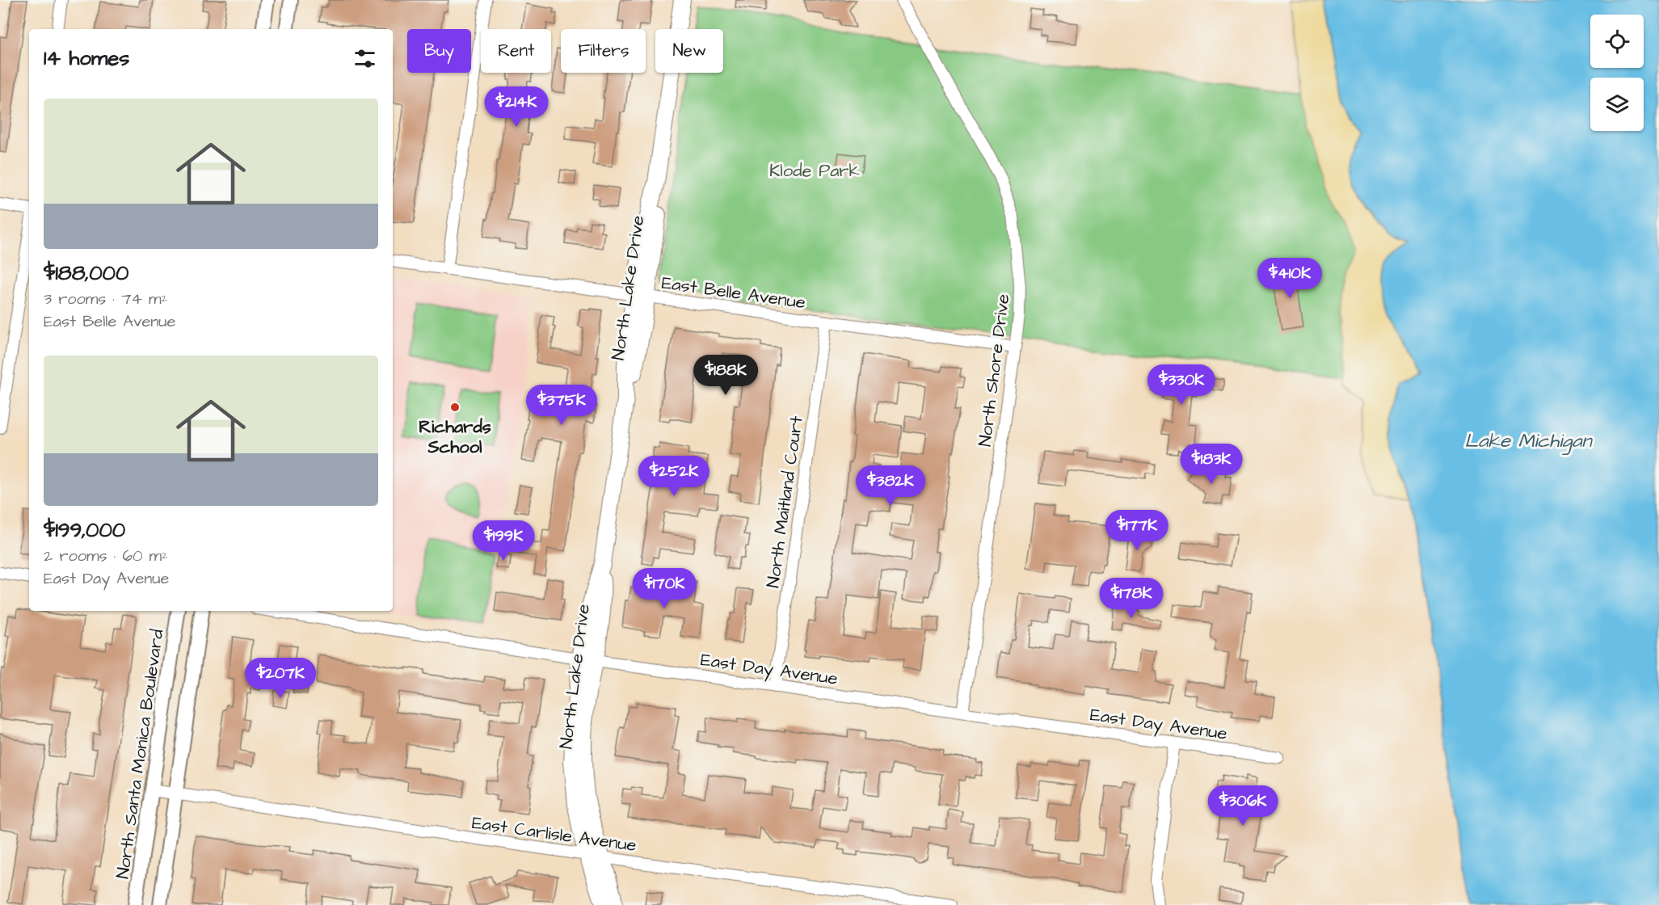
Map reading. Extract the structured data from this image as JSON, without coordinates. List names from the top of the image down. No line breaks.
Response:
{"streets":{"main road":["North Lake Drive"],"street":["East Belle Avenue","North Shore Drive","North Maitland Court","East Day Avenue","North Santa Monica Boulevard","East Carlisle Avenue"]},"crossings":[["North Lake Drive","East Belle Avenue"],["North Lake Drive","East Day Avenue"],["North Lake Drive","East Carlisle Avenue"],["East Belle Avenue","North Shore Drive"],["East Belle Avenue","North Maitland Court"],["North Shore Drive","East Day Avenue"],["North Maitland Court","East Day Avenue"],["North Santa Monica Boulevard","East Carlisle Avenue"]],"water":["Lake Michigan"],"parks":["Klode Park"],"places":["Richards School"],"page":{"chip":["Buy","Rent","Filters","New"],"heading":"14 homes","price":["$214K","$410K","$188K","$330K","$375K","$183K","$252K","$382K","$177K","$199K","$170K","$178K","$207K","$306K"],"list":[{"name":"$188,000","note":"3 rooms · 74 m² · East Belle Avenue"},{"name":"$199,000","note":"2 rooms · 60 m² · East Day Avenue"}]}}
